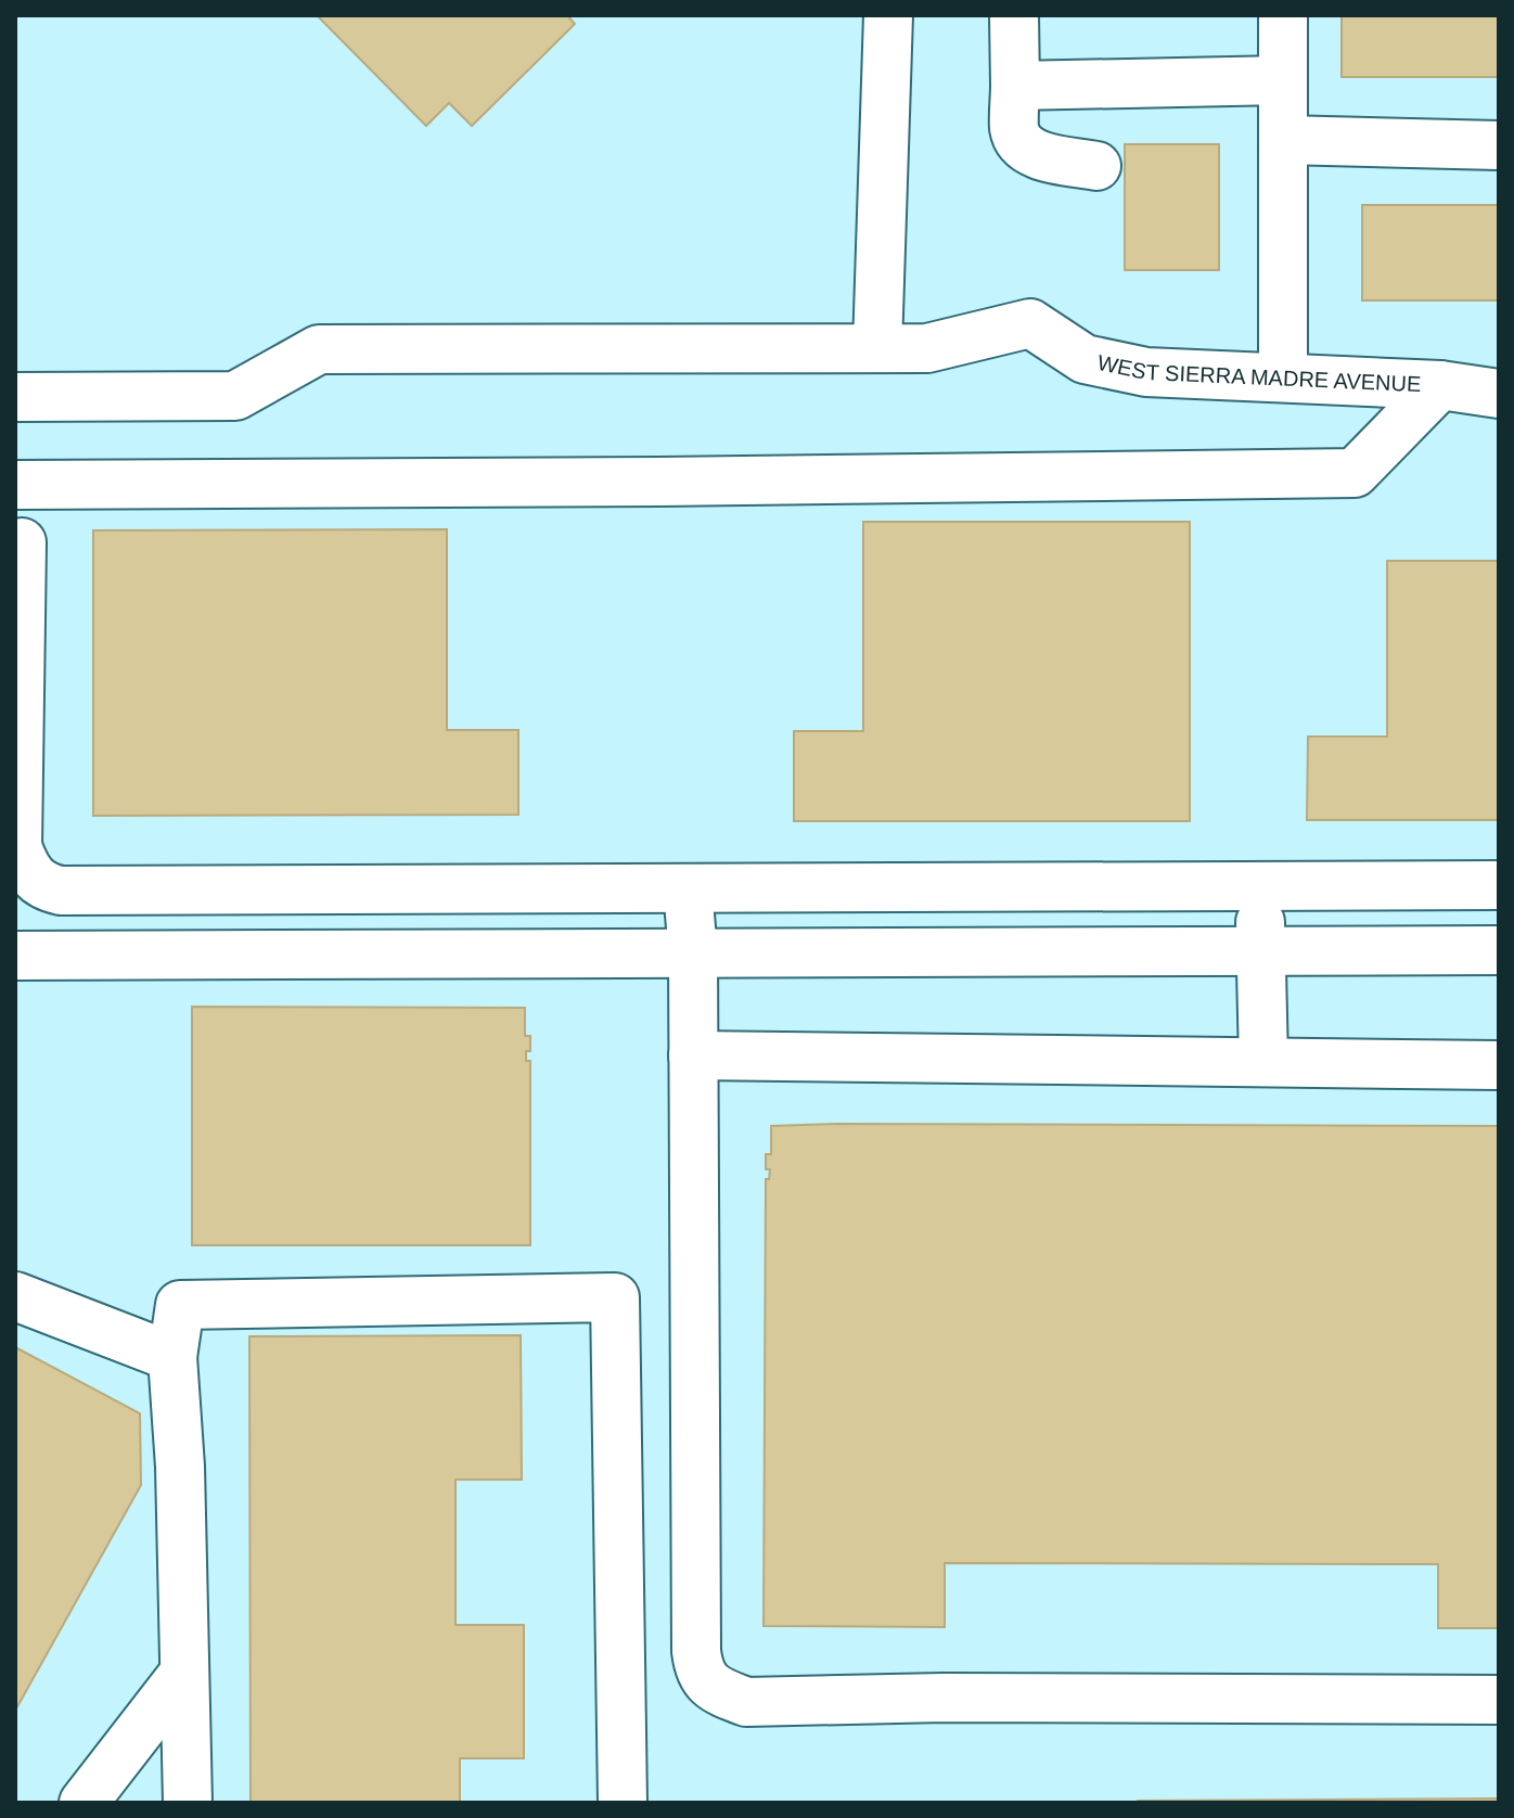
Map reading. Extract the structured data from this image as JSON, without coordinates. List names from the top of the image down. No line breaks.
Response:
{"streets":{"street":["WEST SIERRA MADRE AVENUE"]}}
